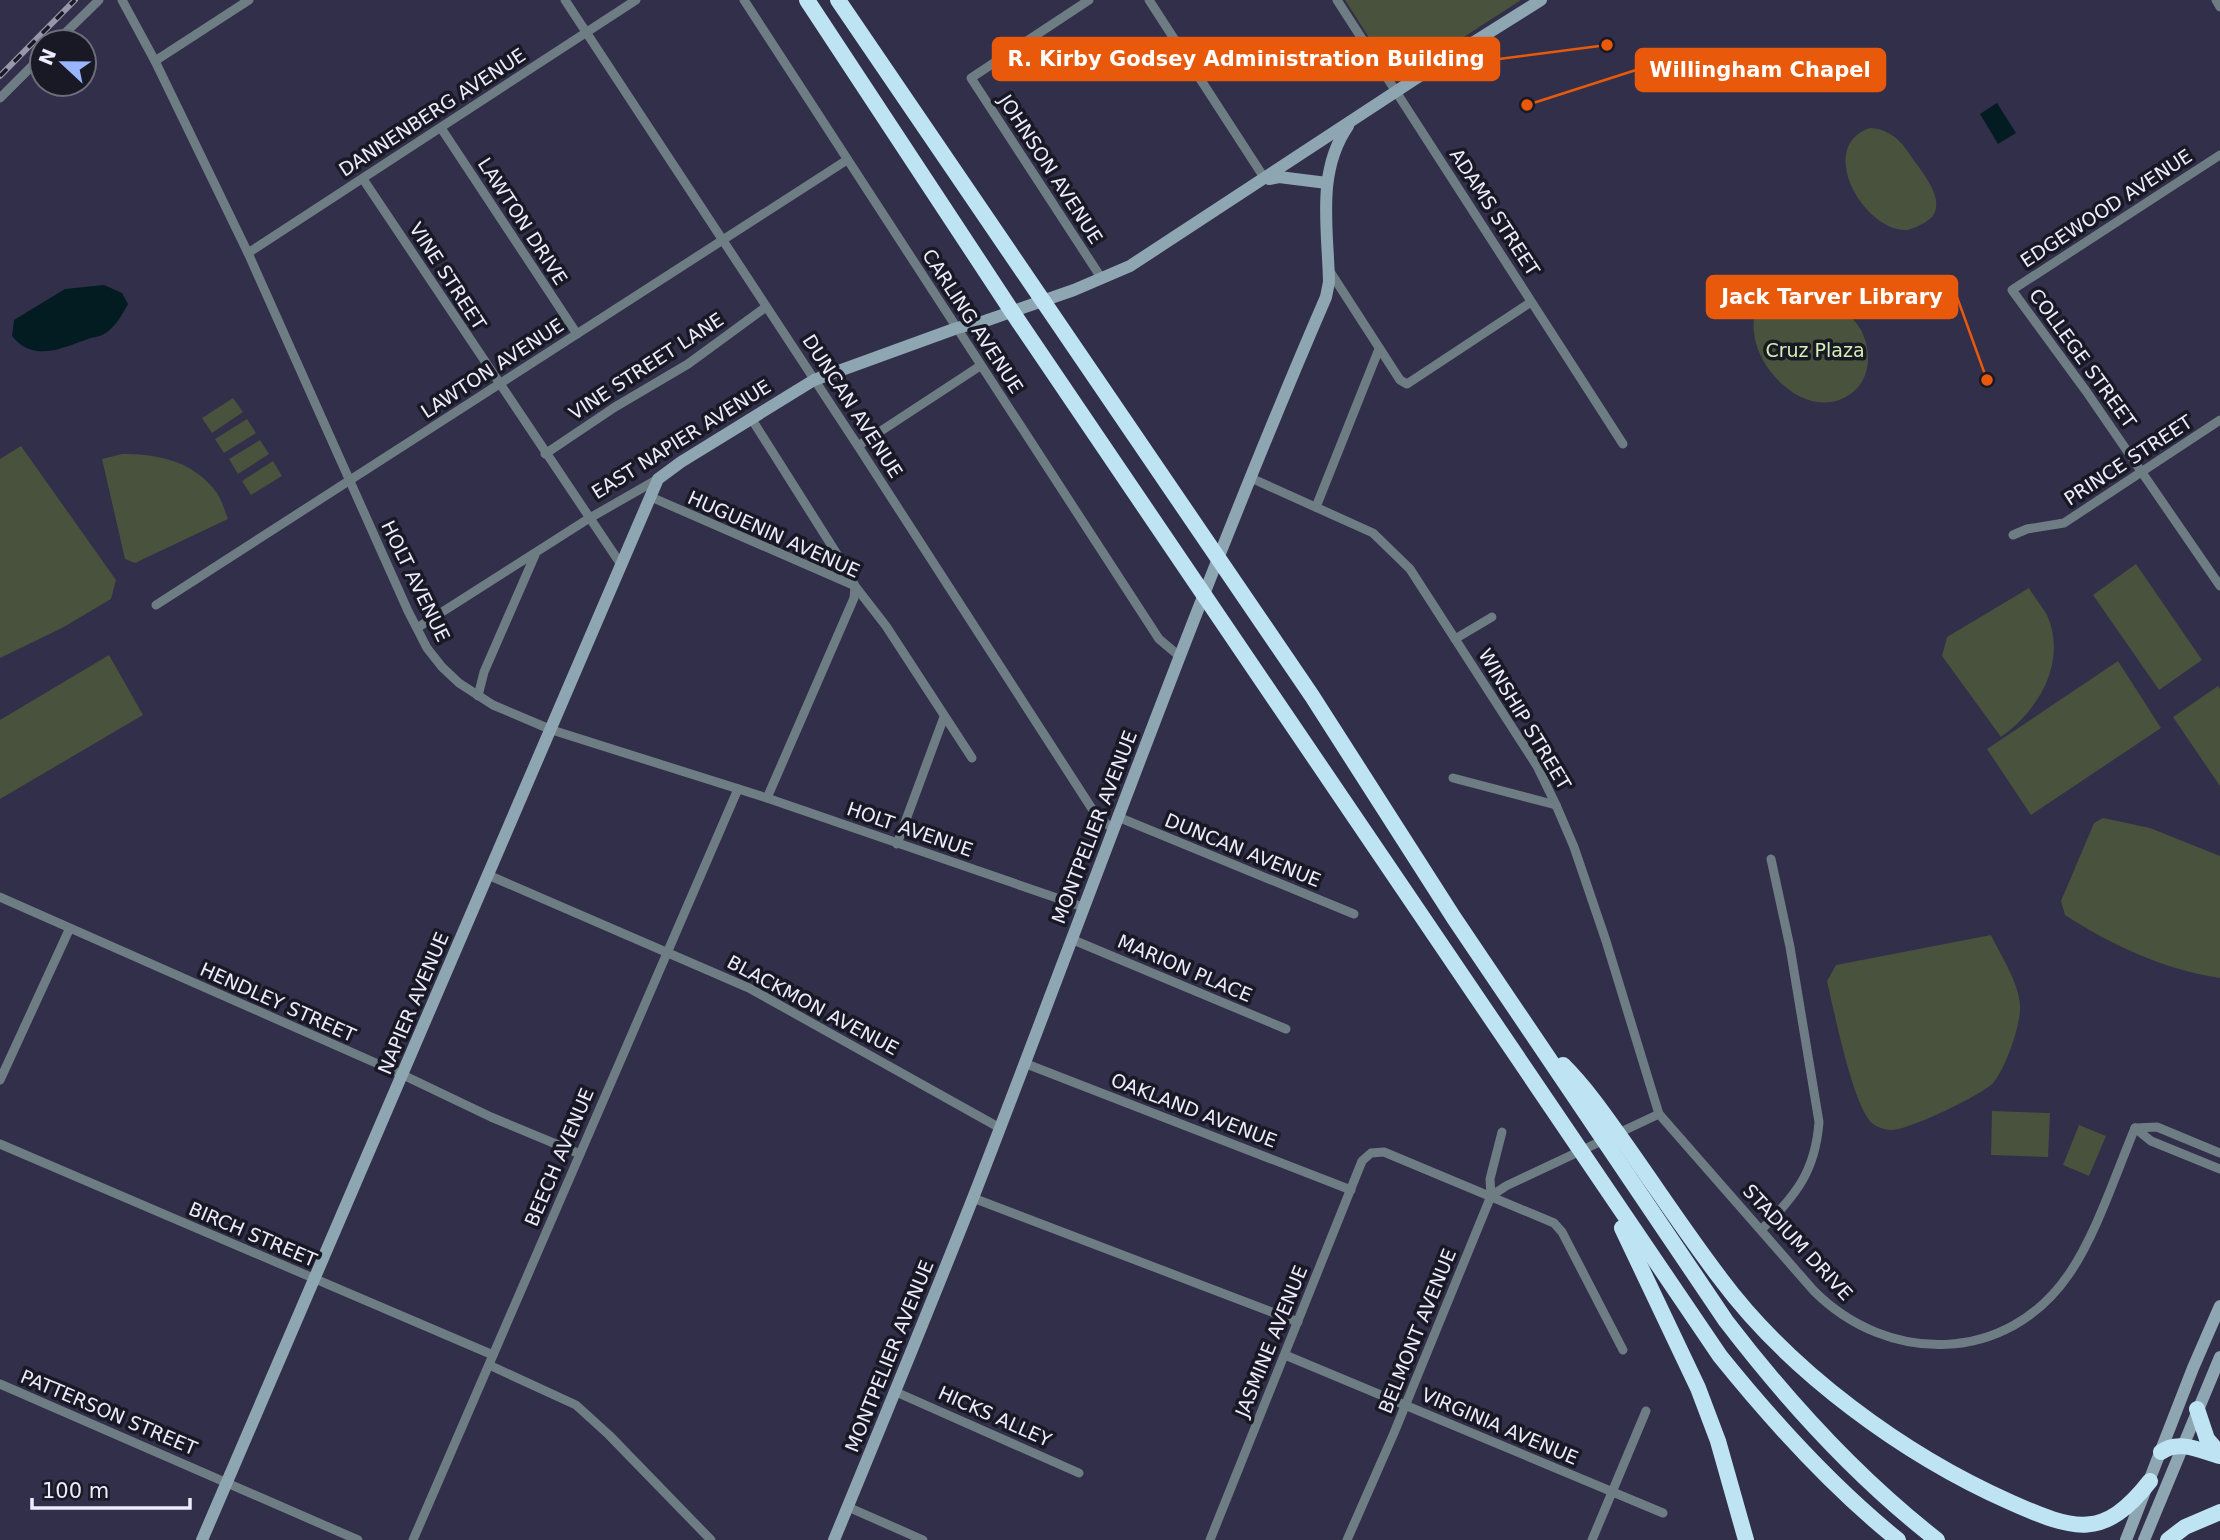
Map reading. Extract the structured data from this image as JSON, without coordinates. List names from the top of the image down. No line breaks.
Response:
{"streets":{"street":["DANNENBERG AVENUE","JOHNSON AVENUE","EDGEWOOD AVENUE","ADAMS STREET","LAWTON DRIVE","VINE STREET","CARLING AVENUE","COLLEGE STREET","VINE STREET LANE","LAWTON AVENUE","DUNCAN AVENUE","EAST NAPIER AVENUE","PRINCE STREET","HUGUENIN AVENUE","HOLT AVENUE","WINSHIP STREET","MONTPELIER AVENUE","MARION PLACE","HENDLEY STREET","NAPIER AVENUE","BLACKMON AVENUE","OAKLAND AVENUE","BEECH AVENUE","BIRCH STREET","STADIUM DRIVE","BELMONT AVENUE","JASMINE AVENUE","PATTERSON STREET","HICKS ALLEY","VIRGINIA AVENUE"]},"crossings":[["DANNENBERG AVENUE","LAWTON DRIVE"],["DANNENBERG AVENUE","VINE STREET"],["DANNENBERG AVENUE","DUNCAN AVENUE"],["DANNENBERG AVENUE","HOLT AVENUE"],["JOHNSON AVENUE","EAST NAPIER AVENUE"],["EDGEWOOD AVENUE","COLLEGE STREET"],["ADAMS STREET","EAST NAPIER AVENUE"],["LAWTON DRIVE","LAWTON AVENUE"],["VINE STREET","VINE STREET LANE"],["VINE STREET","LAWTON AVENUE"],["VINE STREET","EAST NAPIER AVENUE"],["VINE STREET","NAPIER AVENUE"],["CARLING AVENUE","LAWTON AVENUE"],["CARLING AVENUE","EAST NAPIER AVENUE"],["CARLING AVENUE","MONTPELIER AVENUE"],["COLLEGE STREET","PRINCE STREET"],["VINE STREET LANE","DUNCAN AVENUE"],["LAWTON AVENUE","DUNCAN AVENUE"],["LAWTON AVENUE","HOLT AVENUE"],["DUNCAN AVENUE","EAST NAPIER AVENUE"],["DUNCAN AVENUE","MONTPELIER AVENUE"],["EAST NAPIER AVENUE","HOLT AVENUE"],["EAST NAPIER AVENUE","MONTPELIER AVENUE"],["EAST NAPIER AVENUE","NAPIER AVENUE"],["HUGUENIN AVENUE","NAPIER AVENUE"],["HOLT AVENUE","MONTPELIER AVENUE"],["HOLT AVENUE","NAPIER AVENUE"],["HOLT AVENUE","BEECH AVENUE"],["WINSHIP STREET","MONTPELIER AVENUE"],["WINSHIP STREET","STADIUM DRIVE"],["MONTPELIER AVENUE","MARION PLACE"],["MONTPELIER AVENUE","BLACKMON AVENUE"],["MONTPELIER AVENUE","OAKLAND AVENUE"],["MONTPELIER AVENUE","HICKS ALLEY"],["HENDLEY STREET","NAPIER AVENUE"],["HENDLEY STREET","BEECH AVENUE"],["NAPIER AVENUE","BLACKMON AVENUE"],["NAPIER AVENUE","BIRCH STREET"],["NAPIER AVENUE","PATTERSON STREET"],["BLACKMON AVENUE","BEECH AVENUE"],["OAKLAND AVENUE","JASMINE AVENUE"],["BEECH AVENUE","BIRCH STREET"],["BELMONT AVENUE","JASMINE AVENUE"],["BELMONT AVENUE","VIRGINIA AVENUE"],["JASMINE AVENUE","VIRGINIA AVENUE"]],"parks":["Cruz Plaza"],"places":["R. Kirby Godsey Administration Building","Willingham Chapel","Jack Tarver Library"],"scale_bar":"100 m","north":"left"}
